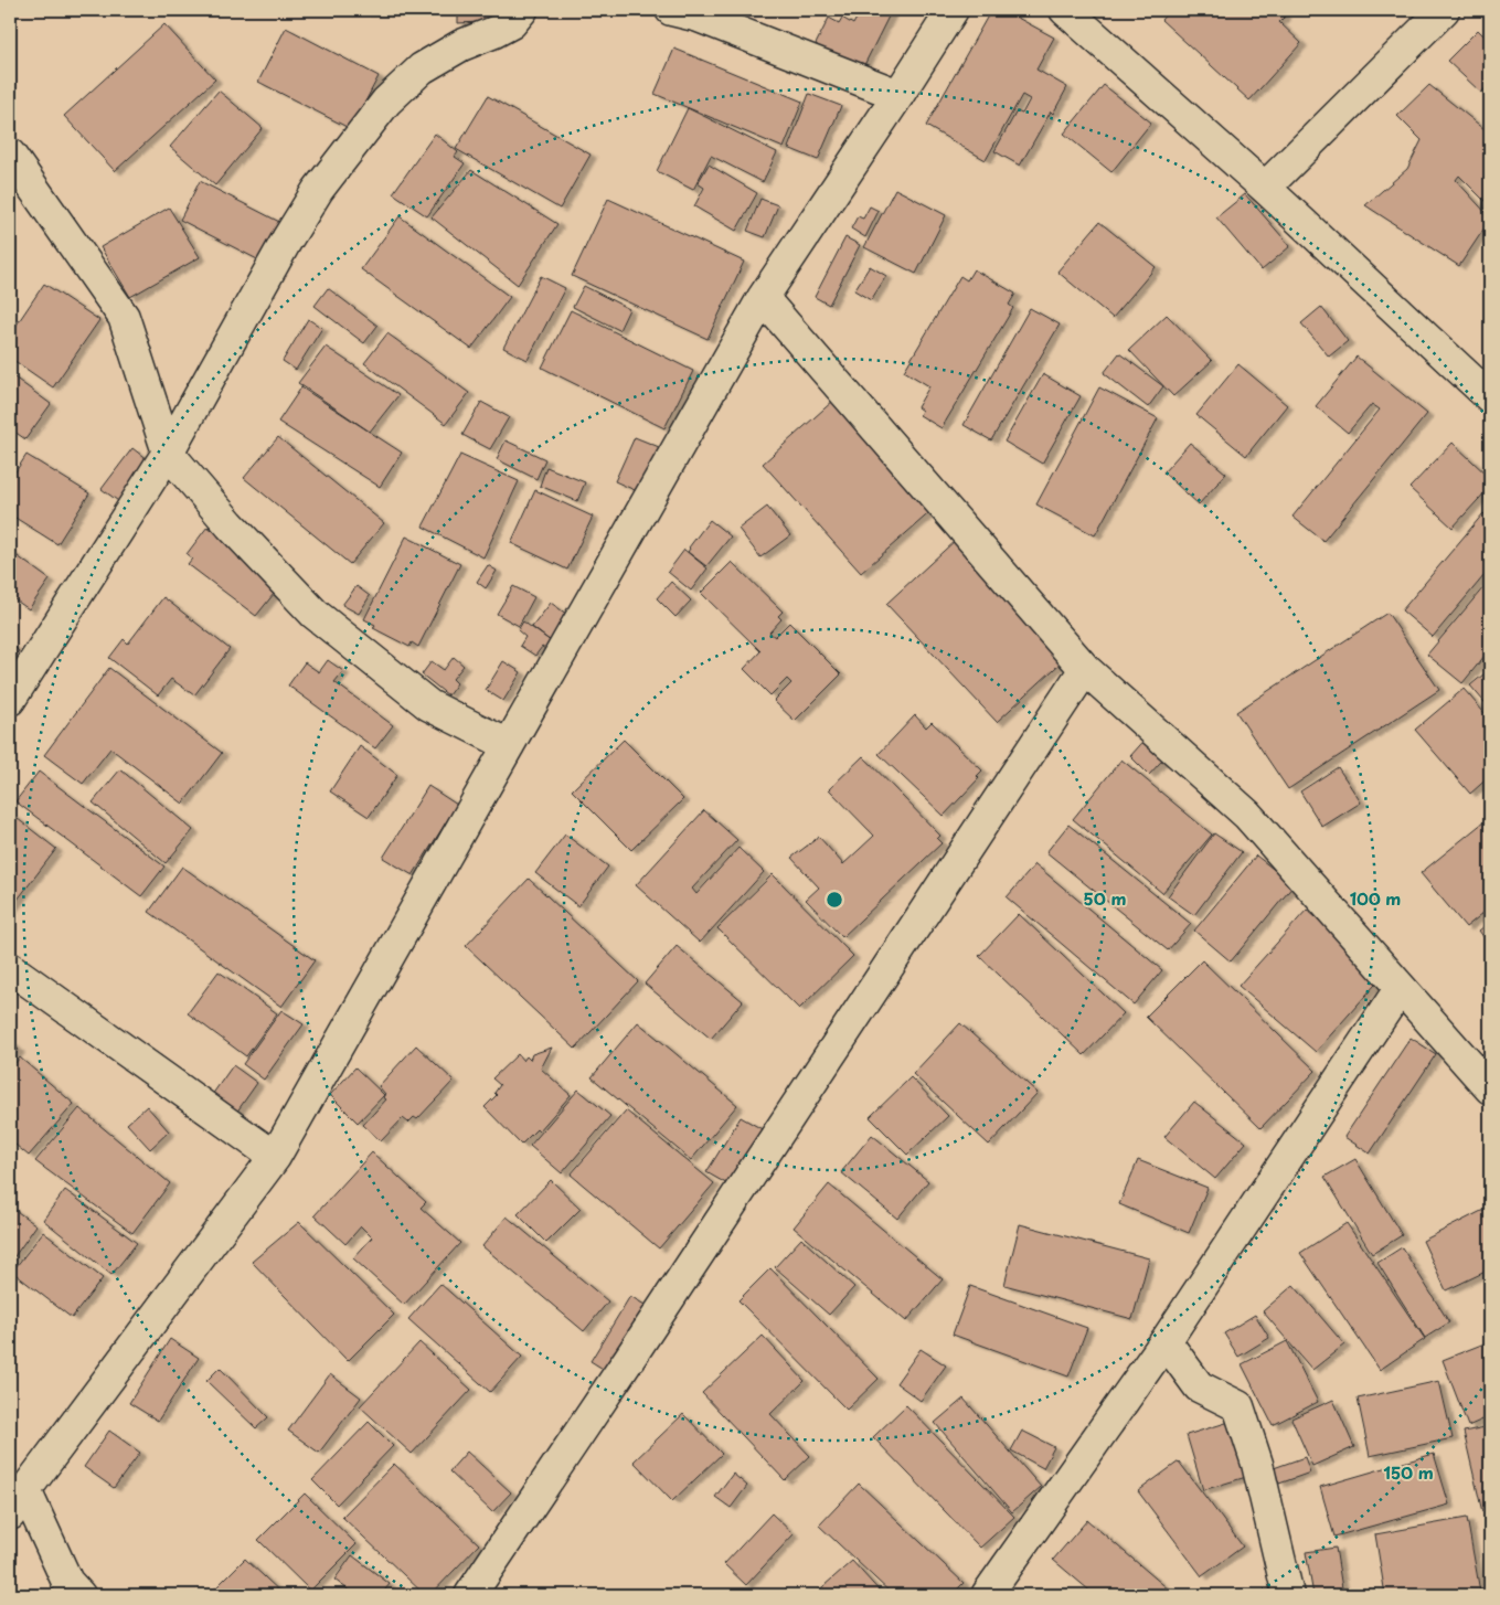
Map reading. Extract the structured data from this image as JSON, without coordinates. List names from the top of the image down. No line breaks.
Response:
{"rings":["50 m","100 m","150 m"]}
